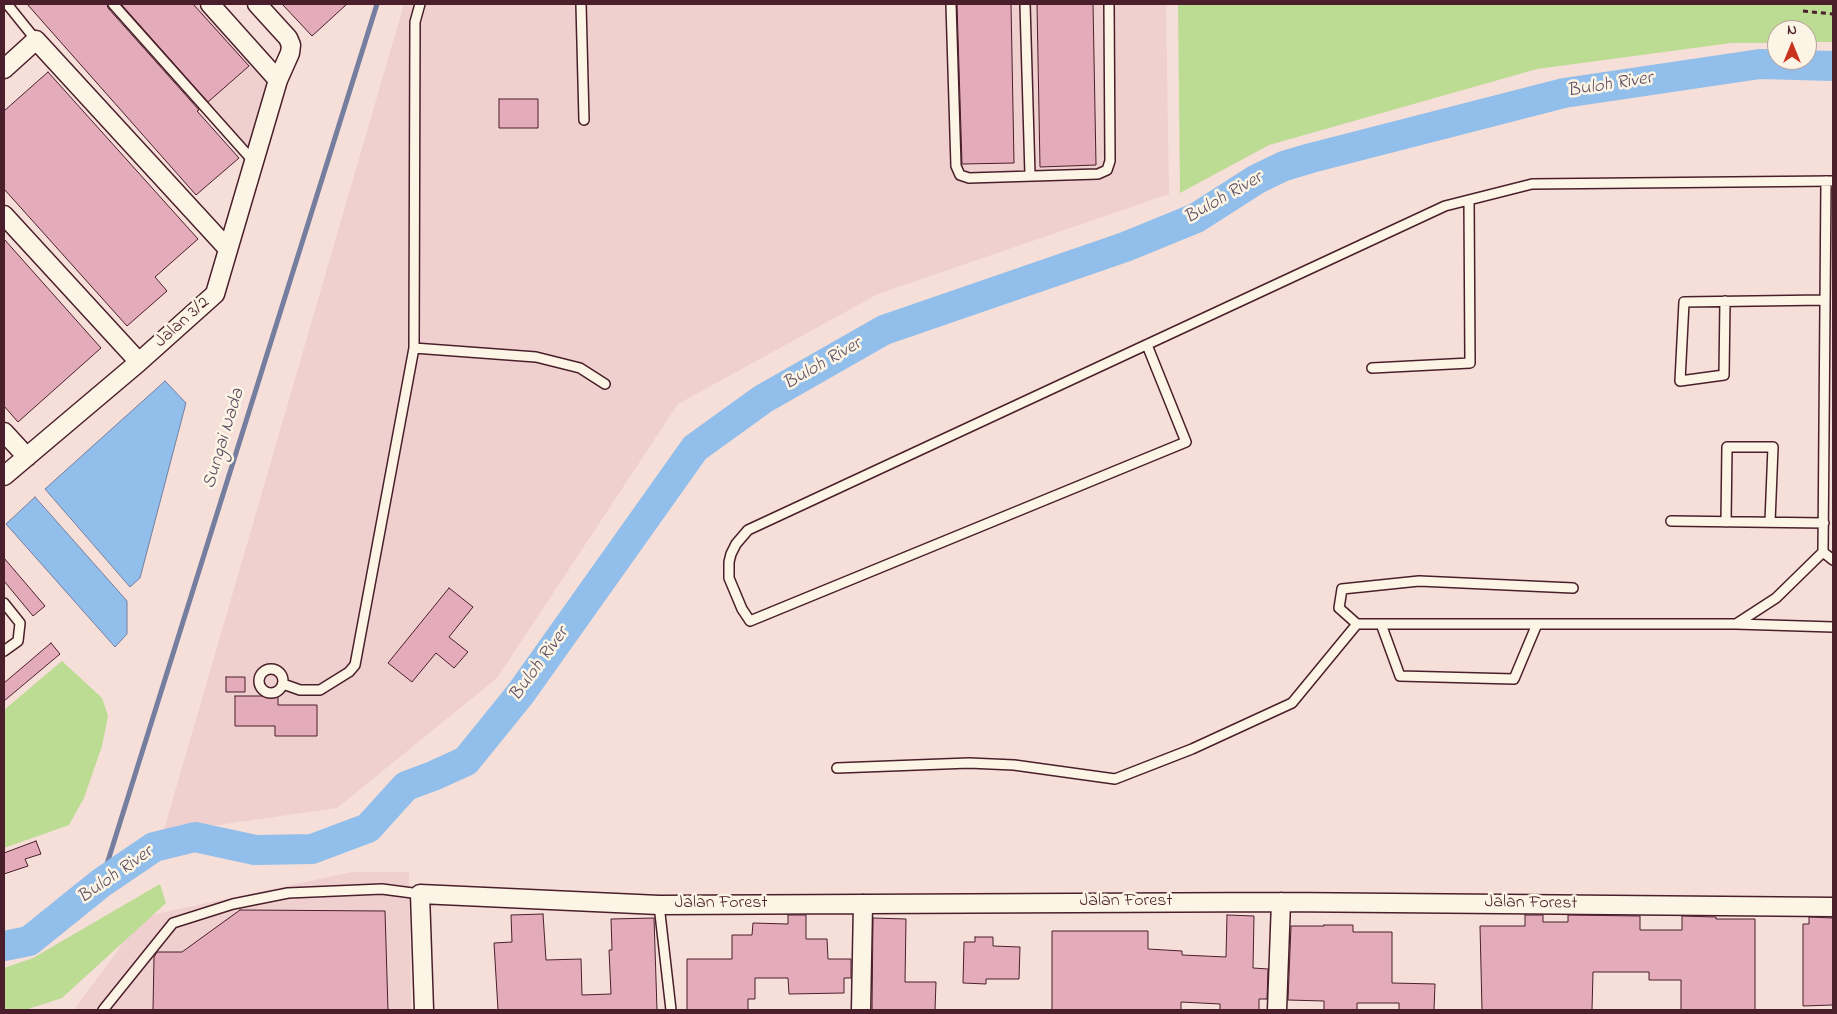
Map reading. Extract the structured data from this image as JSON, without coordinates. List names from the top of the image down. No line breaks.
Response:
{"streets":{"street":["Jalan 3/2","Jalan Forest"]},"water":["Buloh River","Sungai Nada"],"north":"top"}
